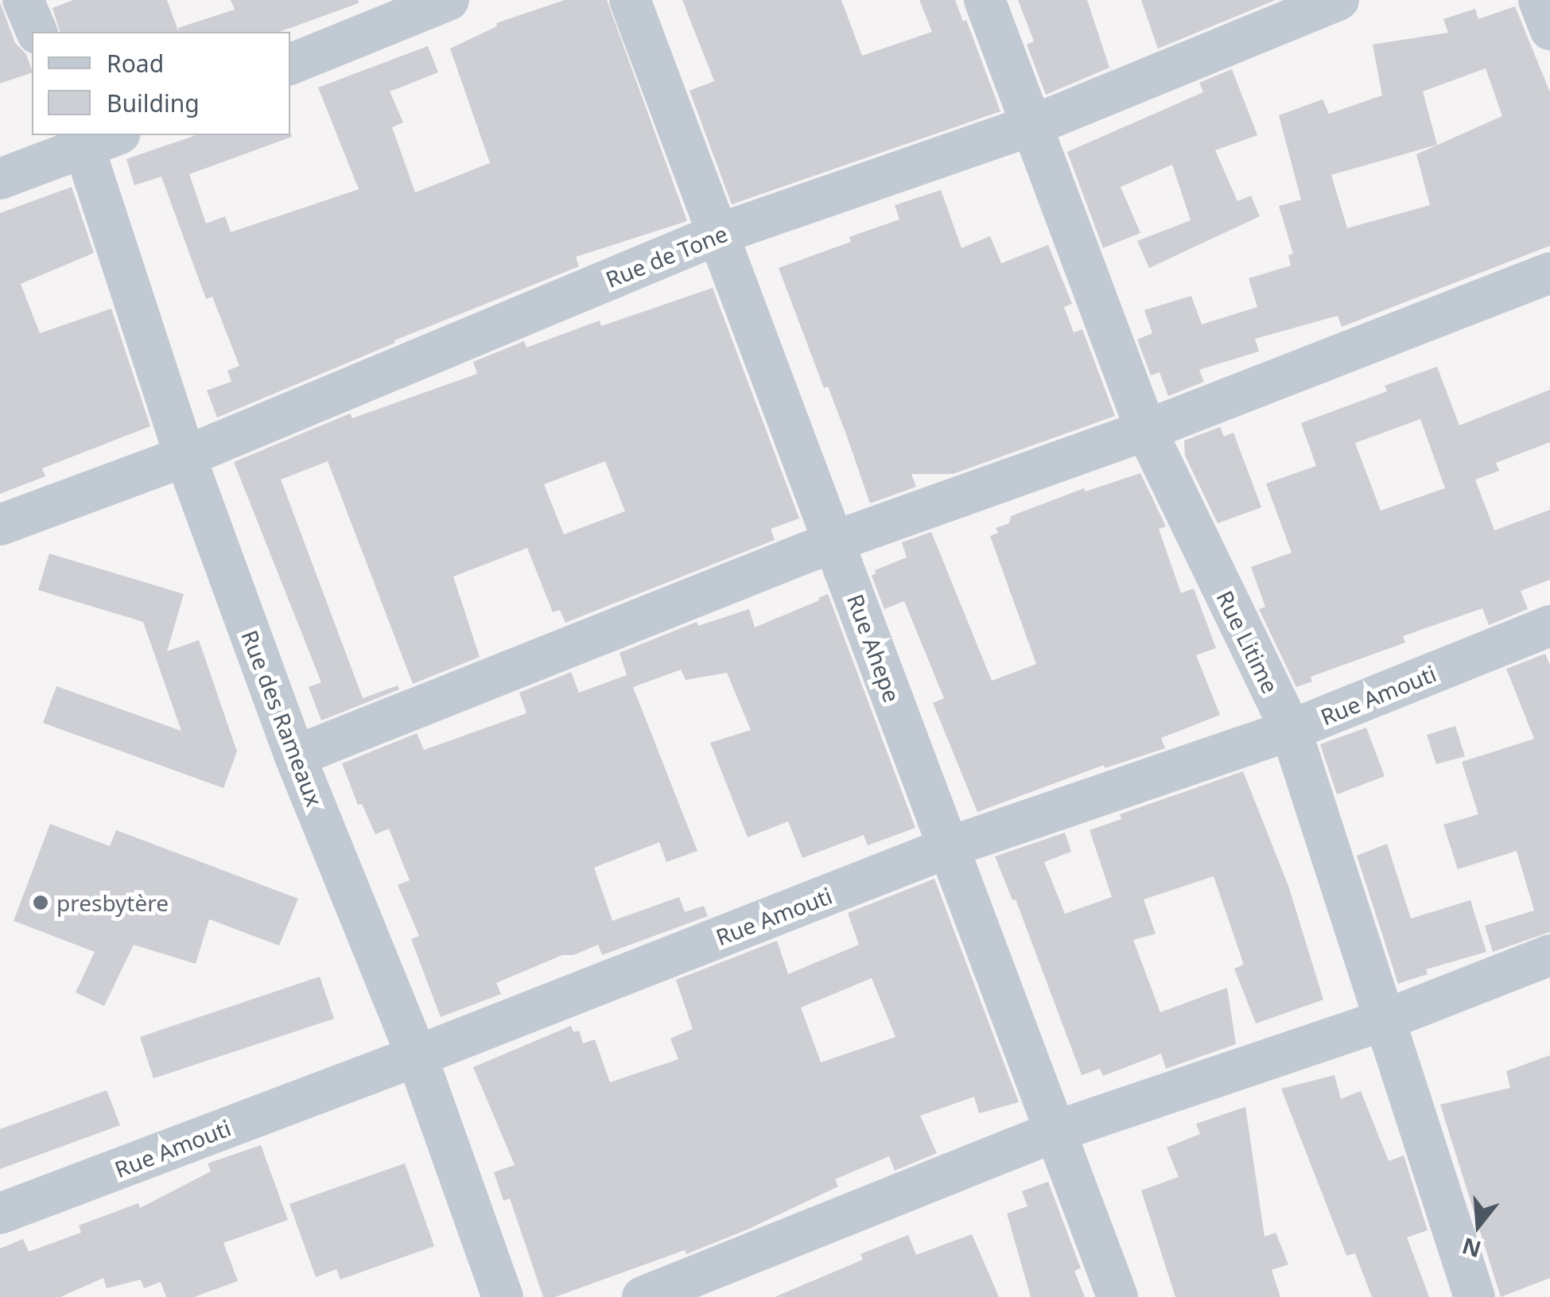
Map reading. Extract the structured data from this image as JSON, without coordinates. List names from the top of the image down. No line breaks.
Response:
{"streets":{"street":["Rue de Tone","Rue Litime","Rue Ahepe","Rue Amouti","Rue des Rameaux"]},"crossings":[["Rue de Tone","Rue Litime"],["Rue de Tone","Rue Ahepe"],["Rue de Tone","Rue des Rameaux"],["Rue Litime","Rue Amouti"],["Rue Ahepe","Rue Amouti"],["Rue Amouti","Rue des Rameaux"]],"places":["presbytère"],"legend":["Road","Building"],"north":"bottom"}
